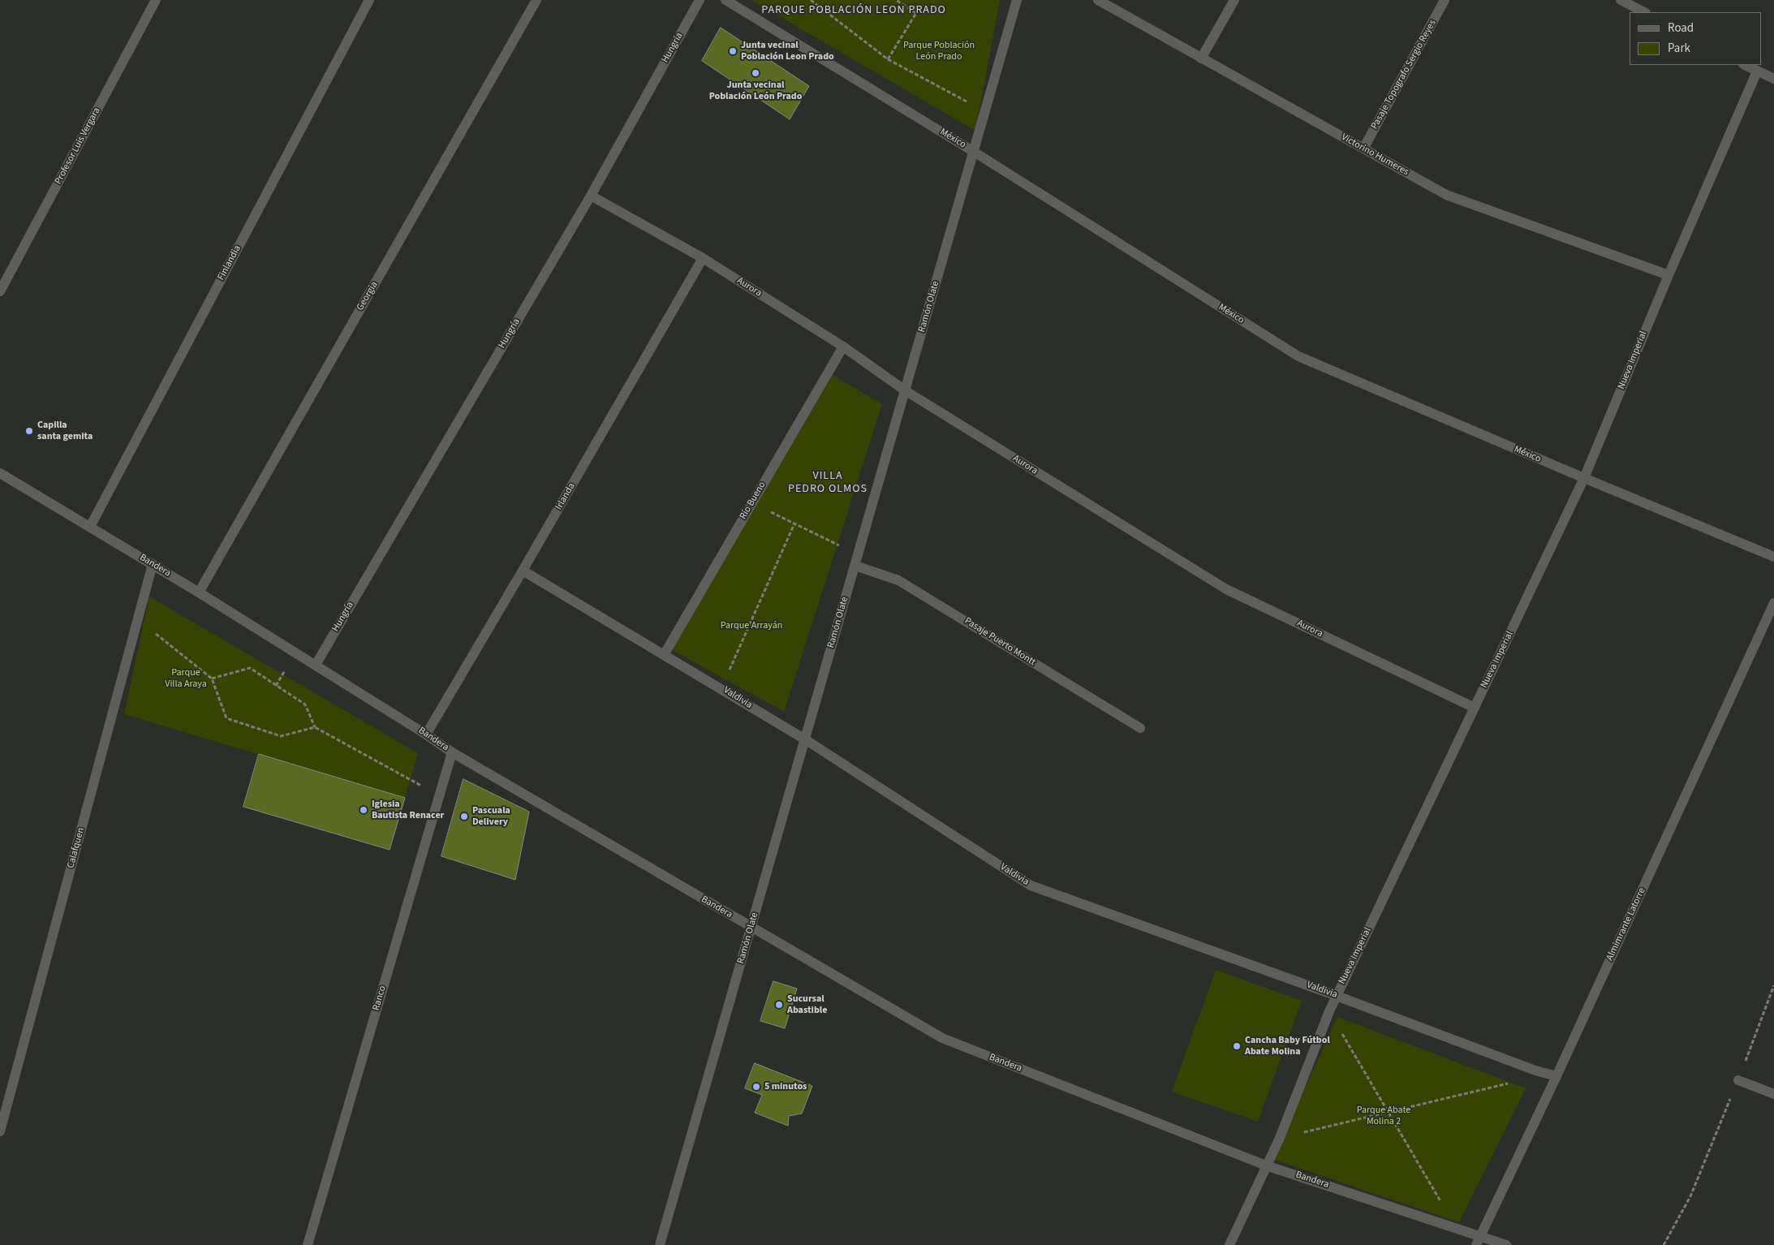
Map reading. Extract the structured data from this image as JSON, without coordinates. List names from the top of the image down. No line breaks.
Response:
{"streets":{"street":["Hungría","Pasaje Topografo Sergio Reyes","México","Profesor Luis Vergara","Victorino Humeres","Finlandia","Aurora","Georgia","Ramón Olate","Nueva Imperial","Irlanda","Río Bueno","Bandera","Pasaje Puerto Montt","Valdivia","Calafquen","Almimrante Latorre","Ranco"]},"crossings":[["Hungría","Aurora"],["Hungría","Bandera"],["Pasaje Topografo Sergio Reyes","Victorino Humeres"],["México","Ramón Olate"],["México","Nueva Imperial"],["Victorino Humeres","Nueva Imperial"],["Finlandia","Bandera"],["Aurora","Ramón Olate"],["Aurora","Nueva Imperial"],["Aurora","Irlanda"],["Aurora","Río Bueno"],["Georgia","Bandera"],["Ramón Olate","Bandera"],["Ramón Olate","Pasaje Puerto Montt"],["Ramón Olate","Valdivia"],["Nueva Imperial","Bandera"],["Nueva Imperial","Valdivia"],["Irlanda","Bandera"],["Irlanda","Valdivia"],["Río Bueno","Valdivia"],["Bandera","Calafquen"],["Bandera","Almimrante Latorre"],["Bandera","Ranco"],["Valdivia","Almimrante Latorre"]],"districts":["PARQUE POBLACIÓN LEON PRADO","VILLA PEDRO OLMOS"],"parks":["Parque Población León Prado","Parque Arrayán","Parque Villa Araya","Parque Abate Molina 2"],"places":["Junta vecinal Población Leon Prado","Junta vecinal Población León Prado","Capilla santa gemita","Iglesia Bautista Renacer","Pascuala Delivery","Sucursal Abastible","Cancha Baby Fútbol Abate Molina","5 minutos"],"legend":["Road","Park"]}
